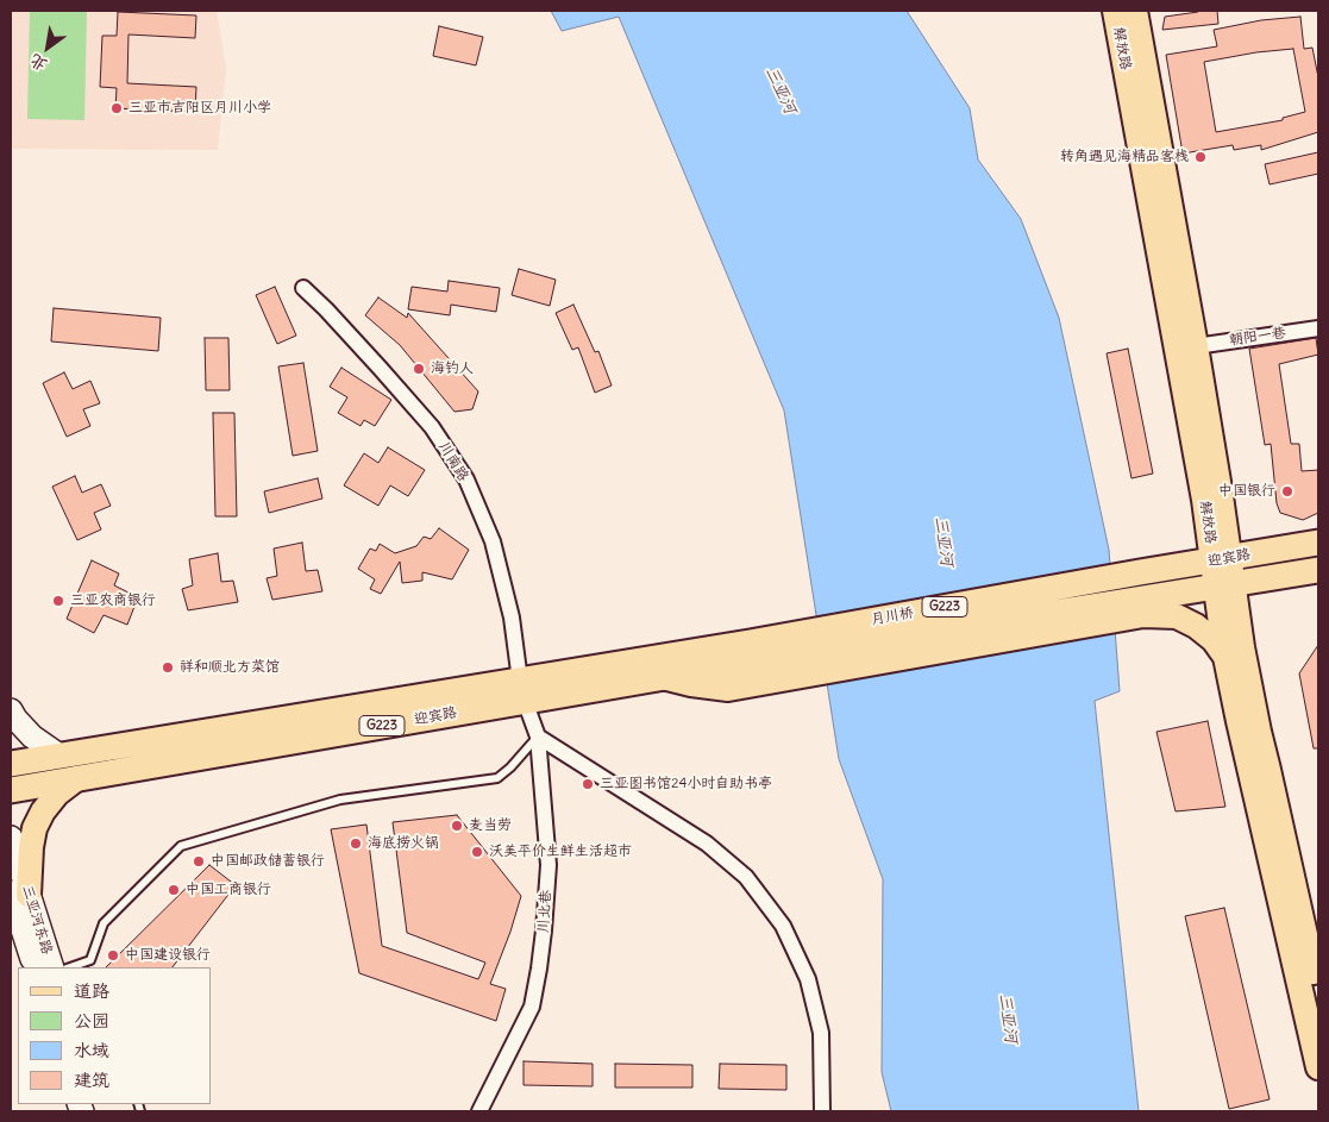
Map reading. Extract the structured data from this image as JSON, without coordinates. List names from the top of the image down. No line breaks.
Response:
{"streets":{"highway":["迎宾路","G223","月川桥"],"main road":["解放路","三亚河东路"],"street":["朝阳一巷","川南路","川北巷"]},"crossings":[["解放路","朝阳一巷"],["解放路","迎宾路"],["川南路","迎宾路"],["川南路","川北巷"],["迎宾路","月川桥"],["迎宾路","川北巷"]],"water":["三亚河"],"places":["三亚市吉阳区月川小学","转角遇见海精品客栈","海钓人","中国银行","三亚农商银行","祥和顺北方菜馆","三亚图书馆24小时自助书亭","麦当劳","海底捞火锅","沃美平价生鲜生活超市","中国邮政储蓄银行","中国工商银行","中国建设银行"],"legend":["道路","公园","水域","建筑"],"north":"bottom left"}
